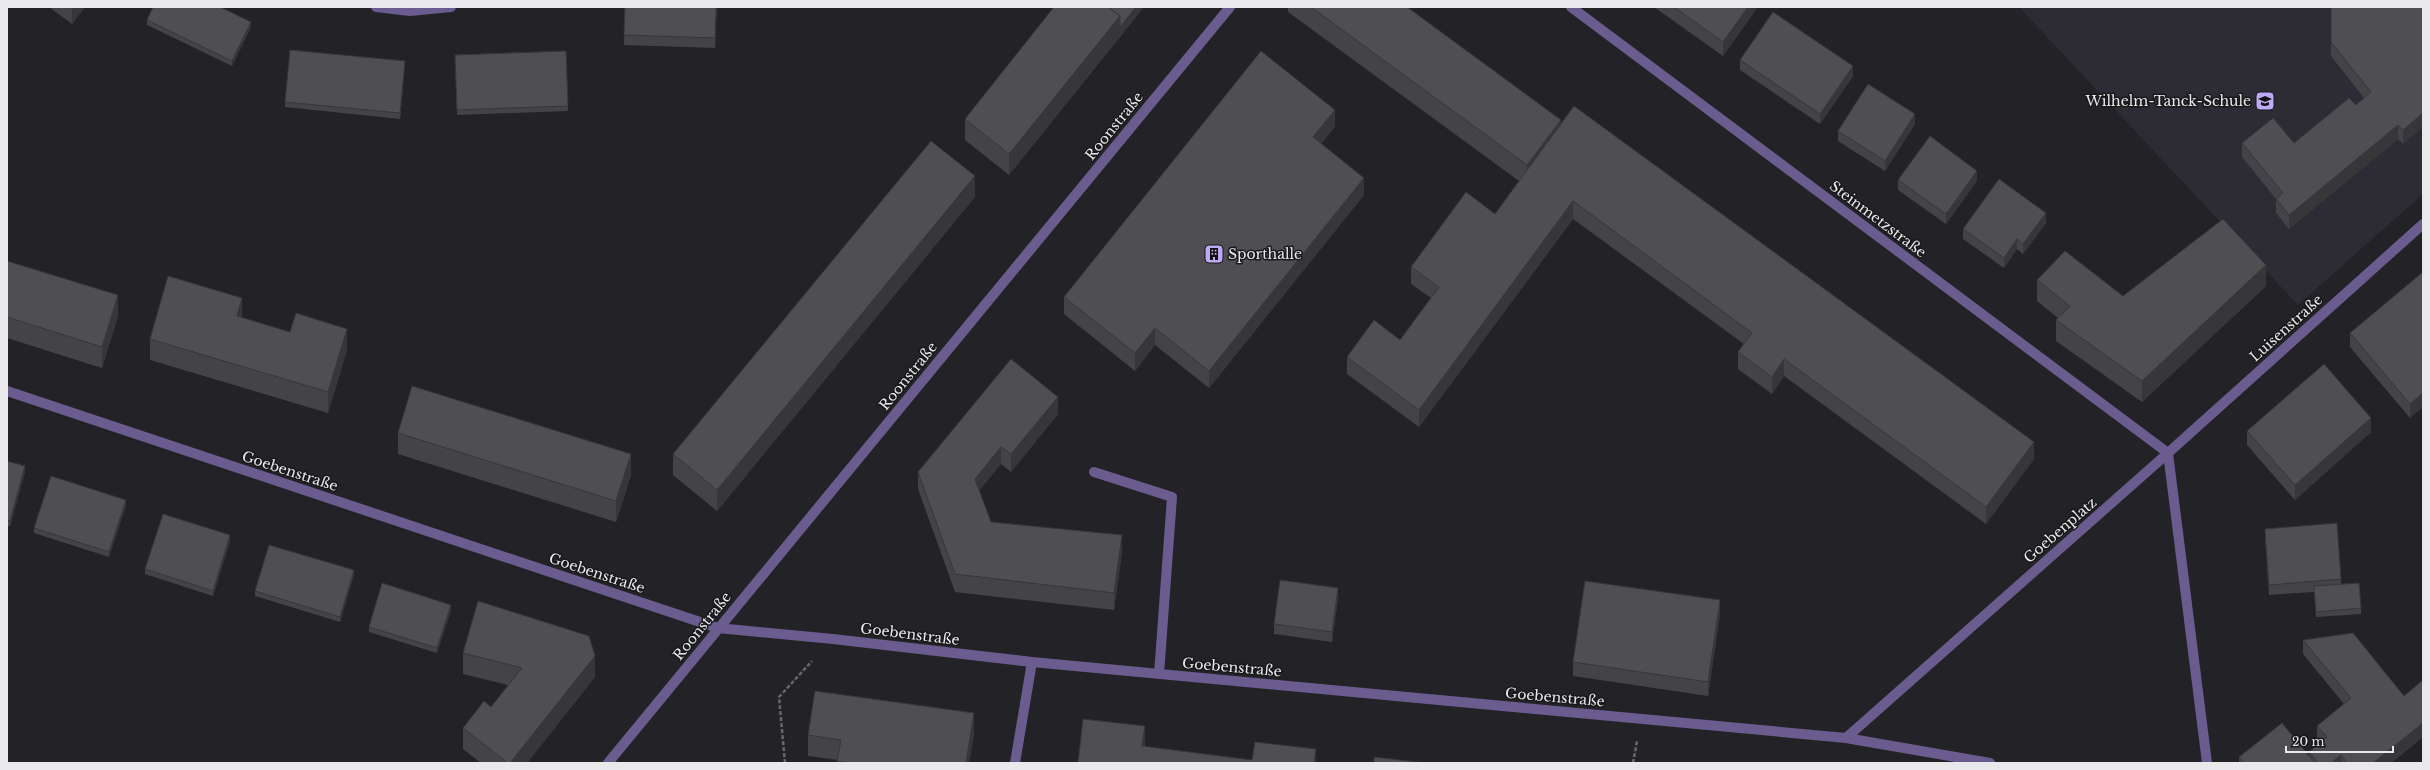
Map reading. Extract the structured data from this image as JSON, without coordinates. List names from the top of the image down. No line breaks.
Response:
{"streets":{"street":["Roonstraße","Steinmetzstraße","Luisenstraße","Goebenstraße","Goebenplatz"]},"crossings":[["Roonstraße","Goebenstraße"],["Steinmetzstraße","Luisenstraße"],["Steinmetzstraße","Goebenplatz"],["Luisenstraße","Goebenplatz"],["Goebenstraße","Goebenplatz"]],"places":{"school or university":["Wilhelm-Tanck-Schule"],"building":["Sporthalle"]},"scale_bar":"20 m"}
